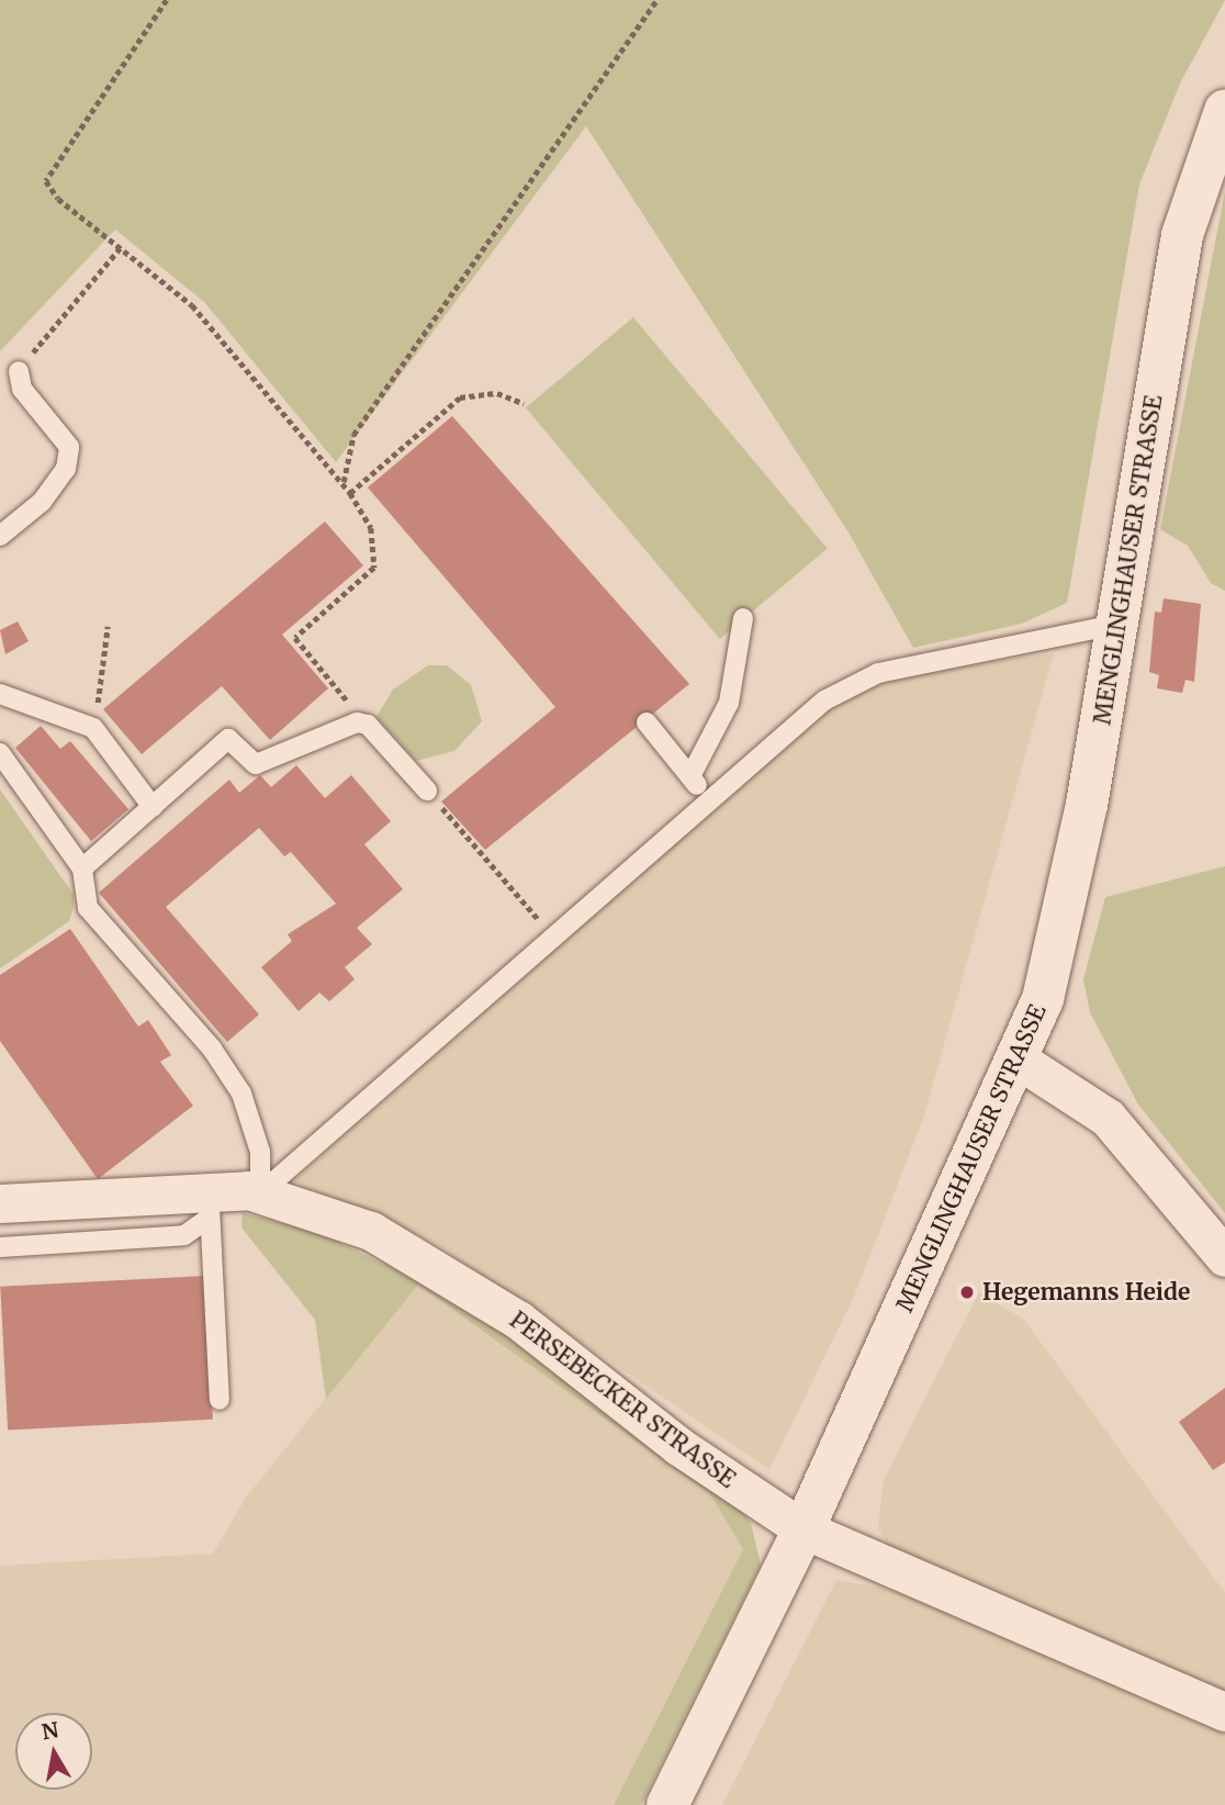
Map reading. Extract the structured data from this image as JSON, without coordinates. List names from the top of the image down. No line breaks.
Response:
{"streets":{"street":["MENGLINGHAUSER STRASSE","PERSEBECKER STRASSE"]},"crossings":[["MENGLINGHAUSER STRASSE","PERSEBECKER STRASSE"]],"places":["Hegemanns Heide"],"north":"top"}
